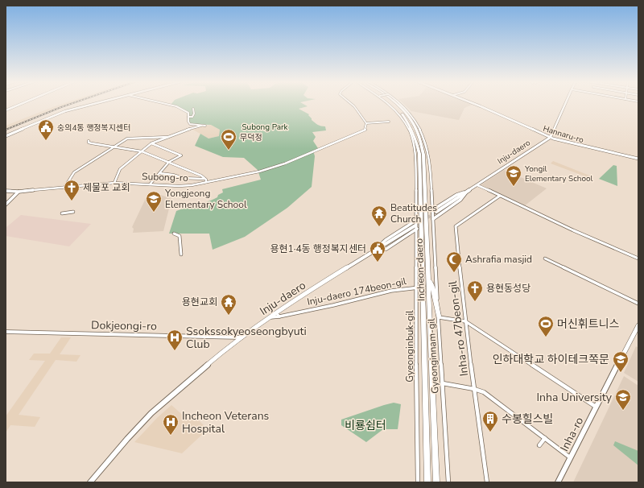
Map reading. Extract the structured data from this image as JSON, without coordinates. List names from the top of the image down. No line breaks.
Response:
{"streets":{"highway":["Incheon-daero"],"main road":["Hannaru-ro","Inju-daero","Inha-ro"],"street":["Subong-ro","Inju-daero 174beon-gil","Dokjeongi-ro","Inha-ro 47beon-gil","Gyeonginbuk-gil","Gyeonginnam-gil"]},"crossings":[["Hannaru-ro","Inju-daero"],["Inju-daero","Inju-daero 174beon-gil"],["Inju-daero","Dokjeongi-ro"],["Inju-daero 174beon-gil","Gyeonginbuk-gil"]],"parks":["Subong Park","비룡쉼터"],"places":{"public building":["숭의4동 행정복지센터","용현1·4동 행정복지센터"],"sports":["무덕정","머신휘트니스"],"school or university":["Yongil Elementary School","Yongjeong Elementary School","인하대학교 하이테크쪽문","Inha University"],"church":["제물포 교회","용현동성당"],"temple":["Beatitudes Church","용현교회"],"mosque":["Ashrafia masjid"],"hospital":["Ssokssokyeoseongbyuti Club","Incheon Veterans Hospital"],"building":["수봉힐스빌"]}}
